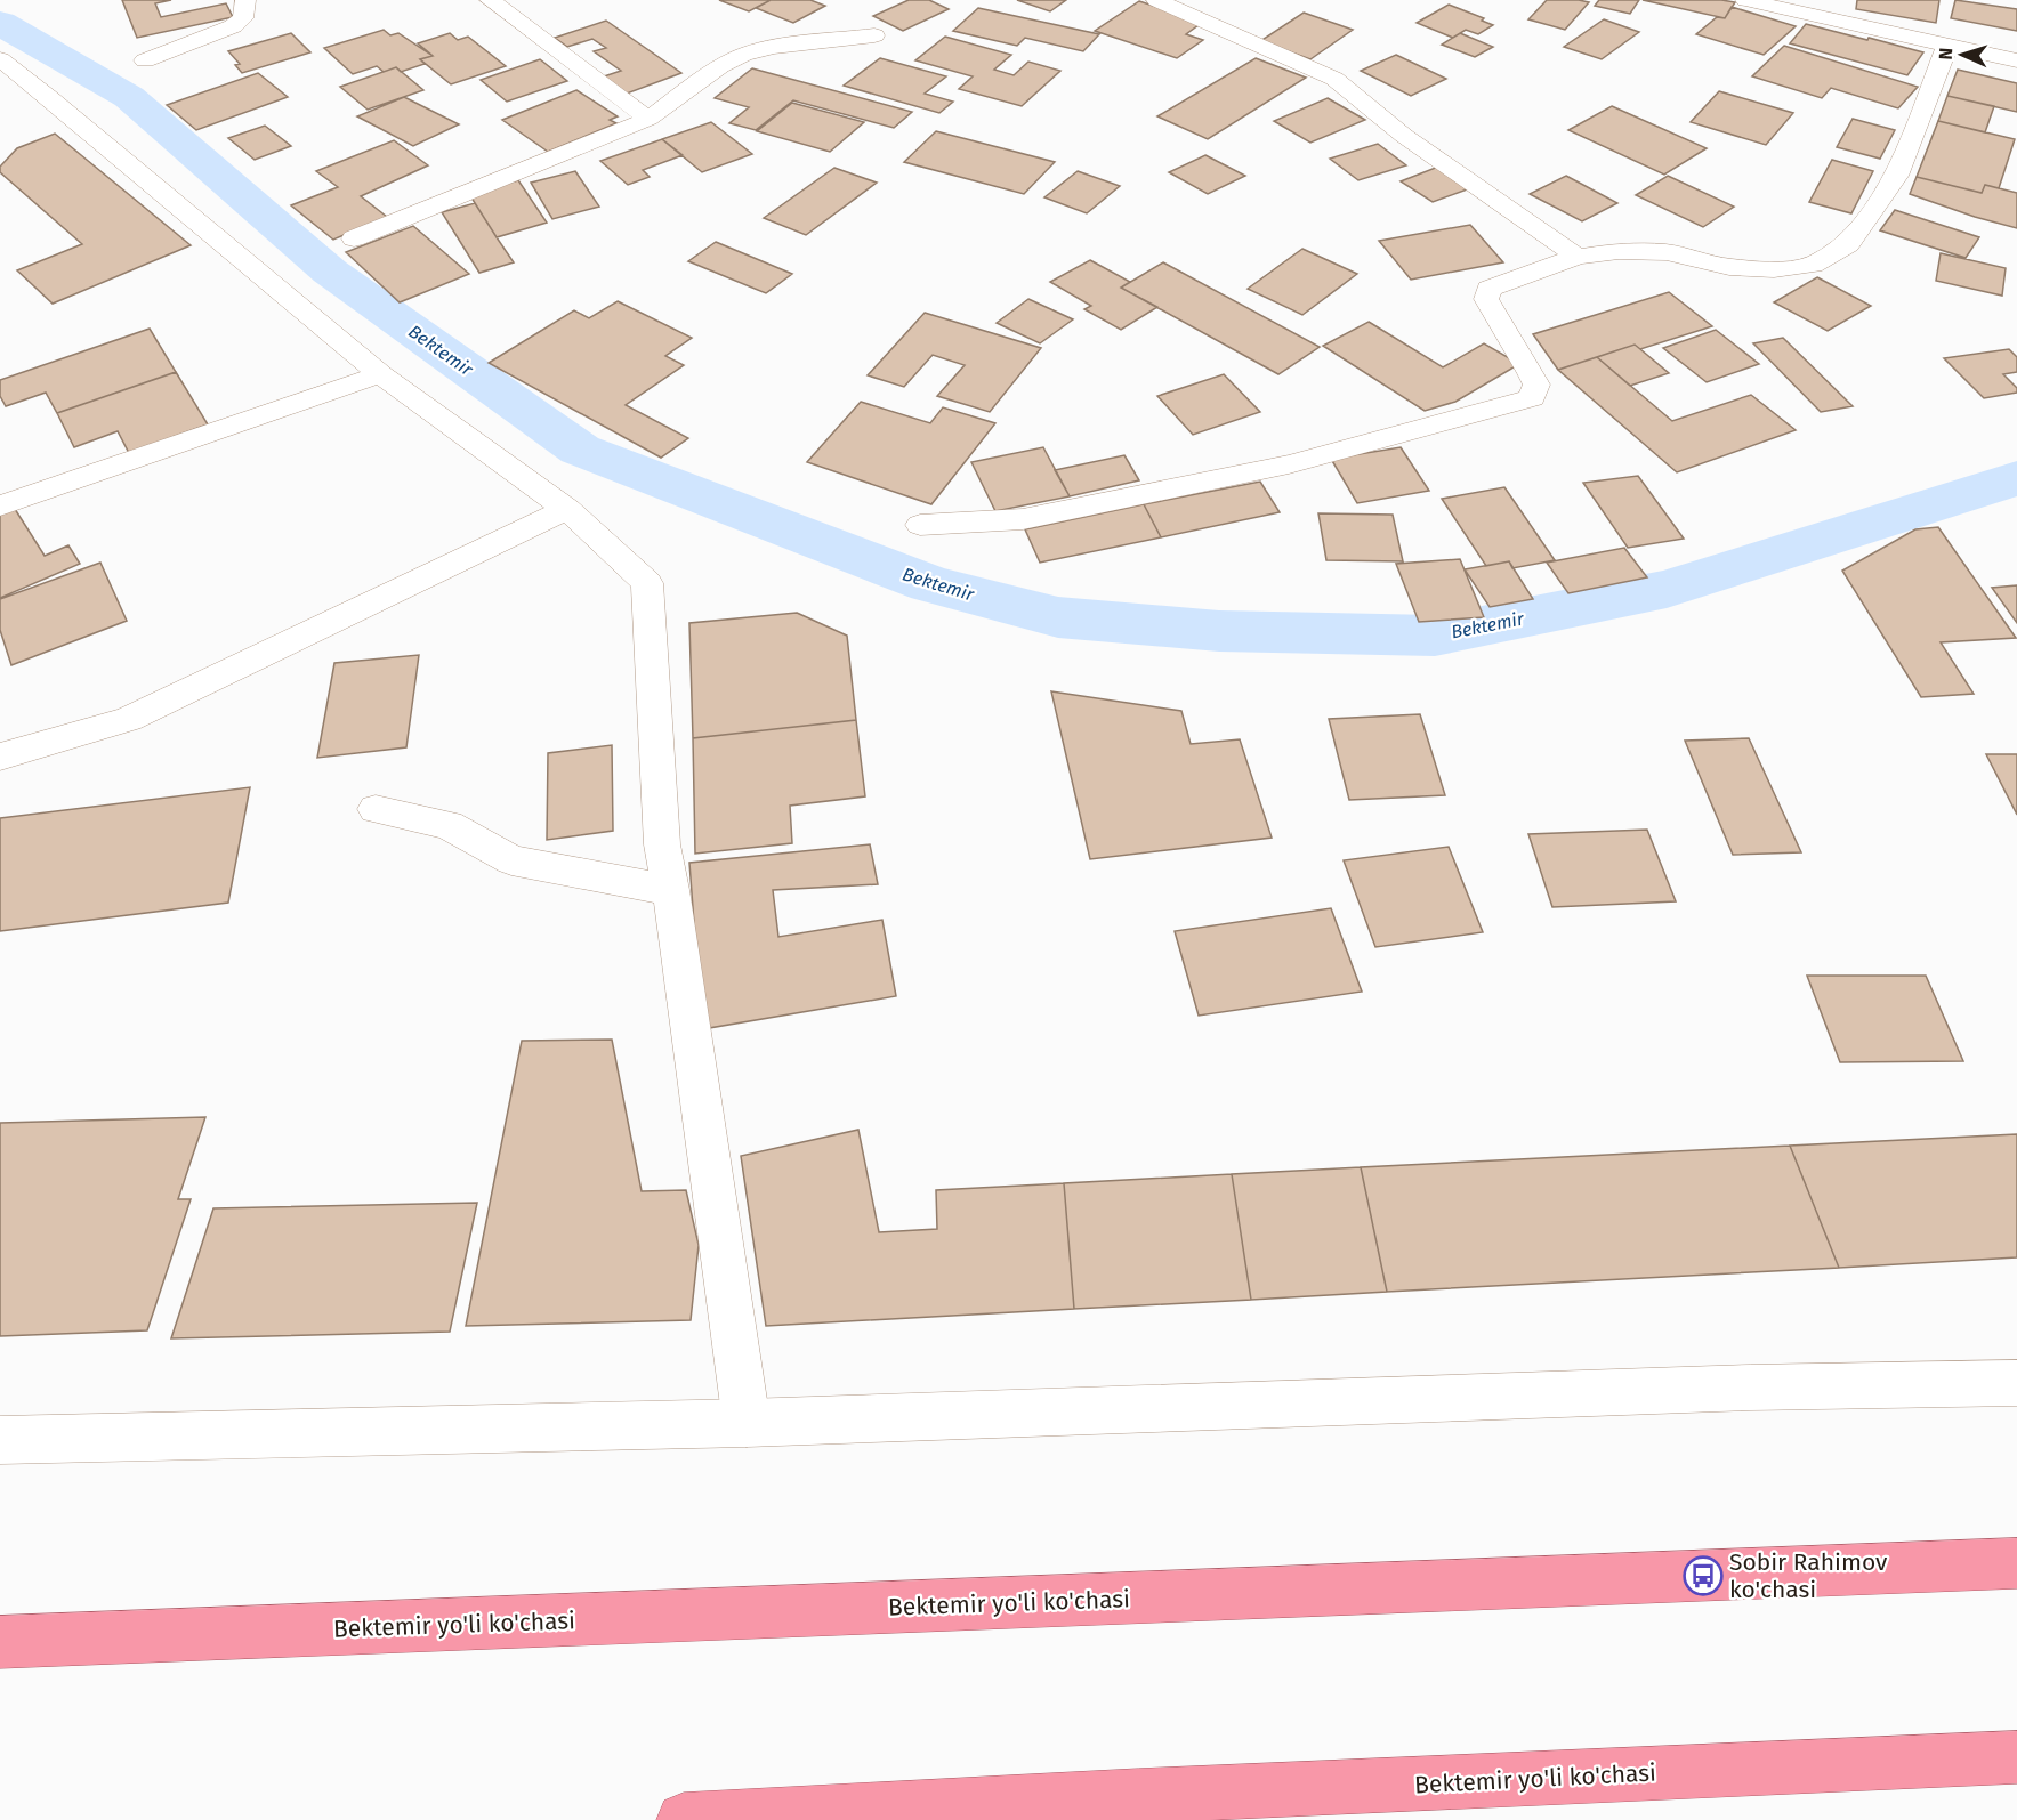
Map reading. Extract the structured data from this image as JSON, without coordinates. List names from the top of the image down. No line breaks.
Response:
{"streets":{"highway":["Bektemir yo'li ko'chasi"]},"water":["Bektemir"],"places":{"bus stop":["Sobir Rahimov ko'chasi"]},"north":"left"}
